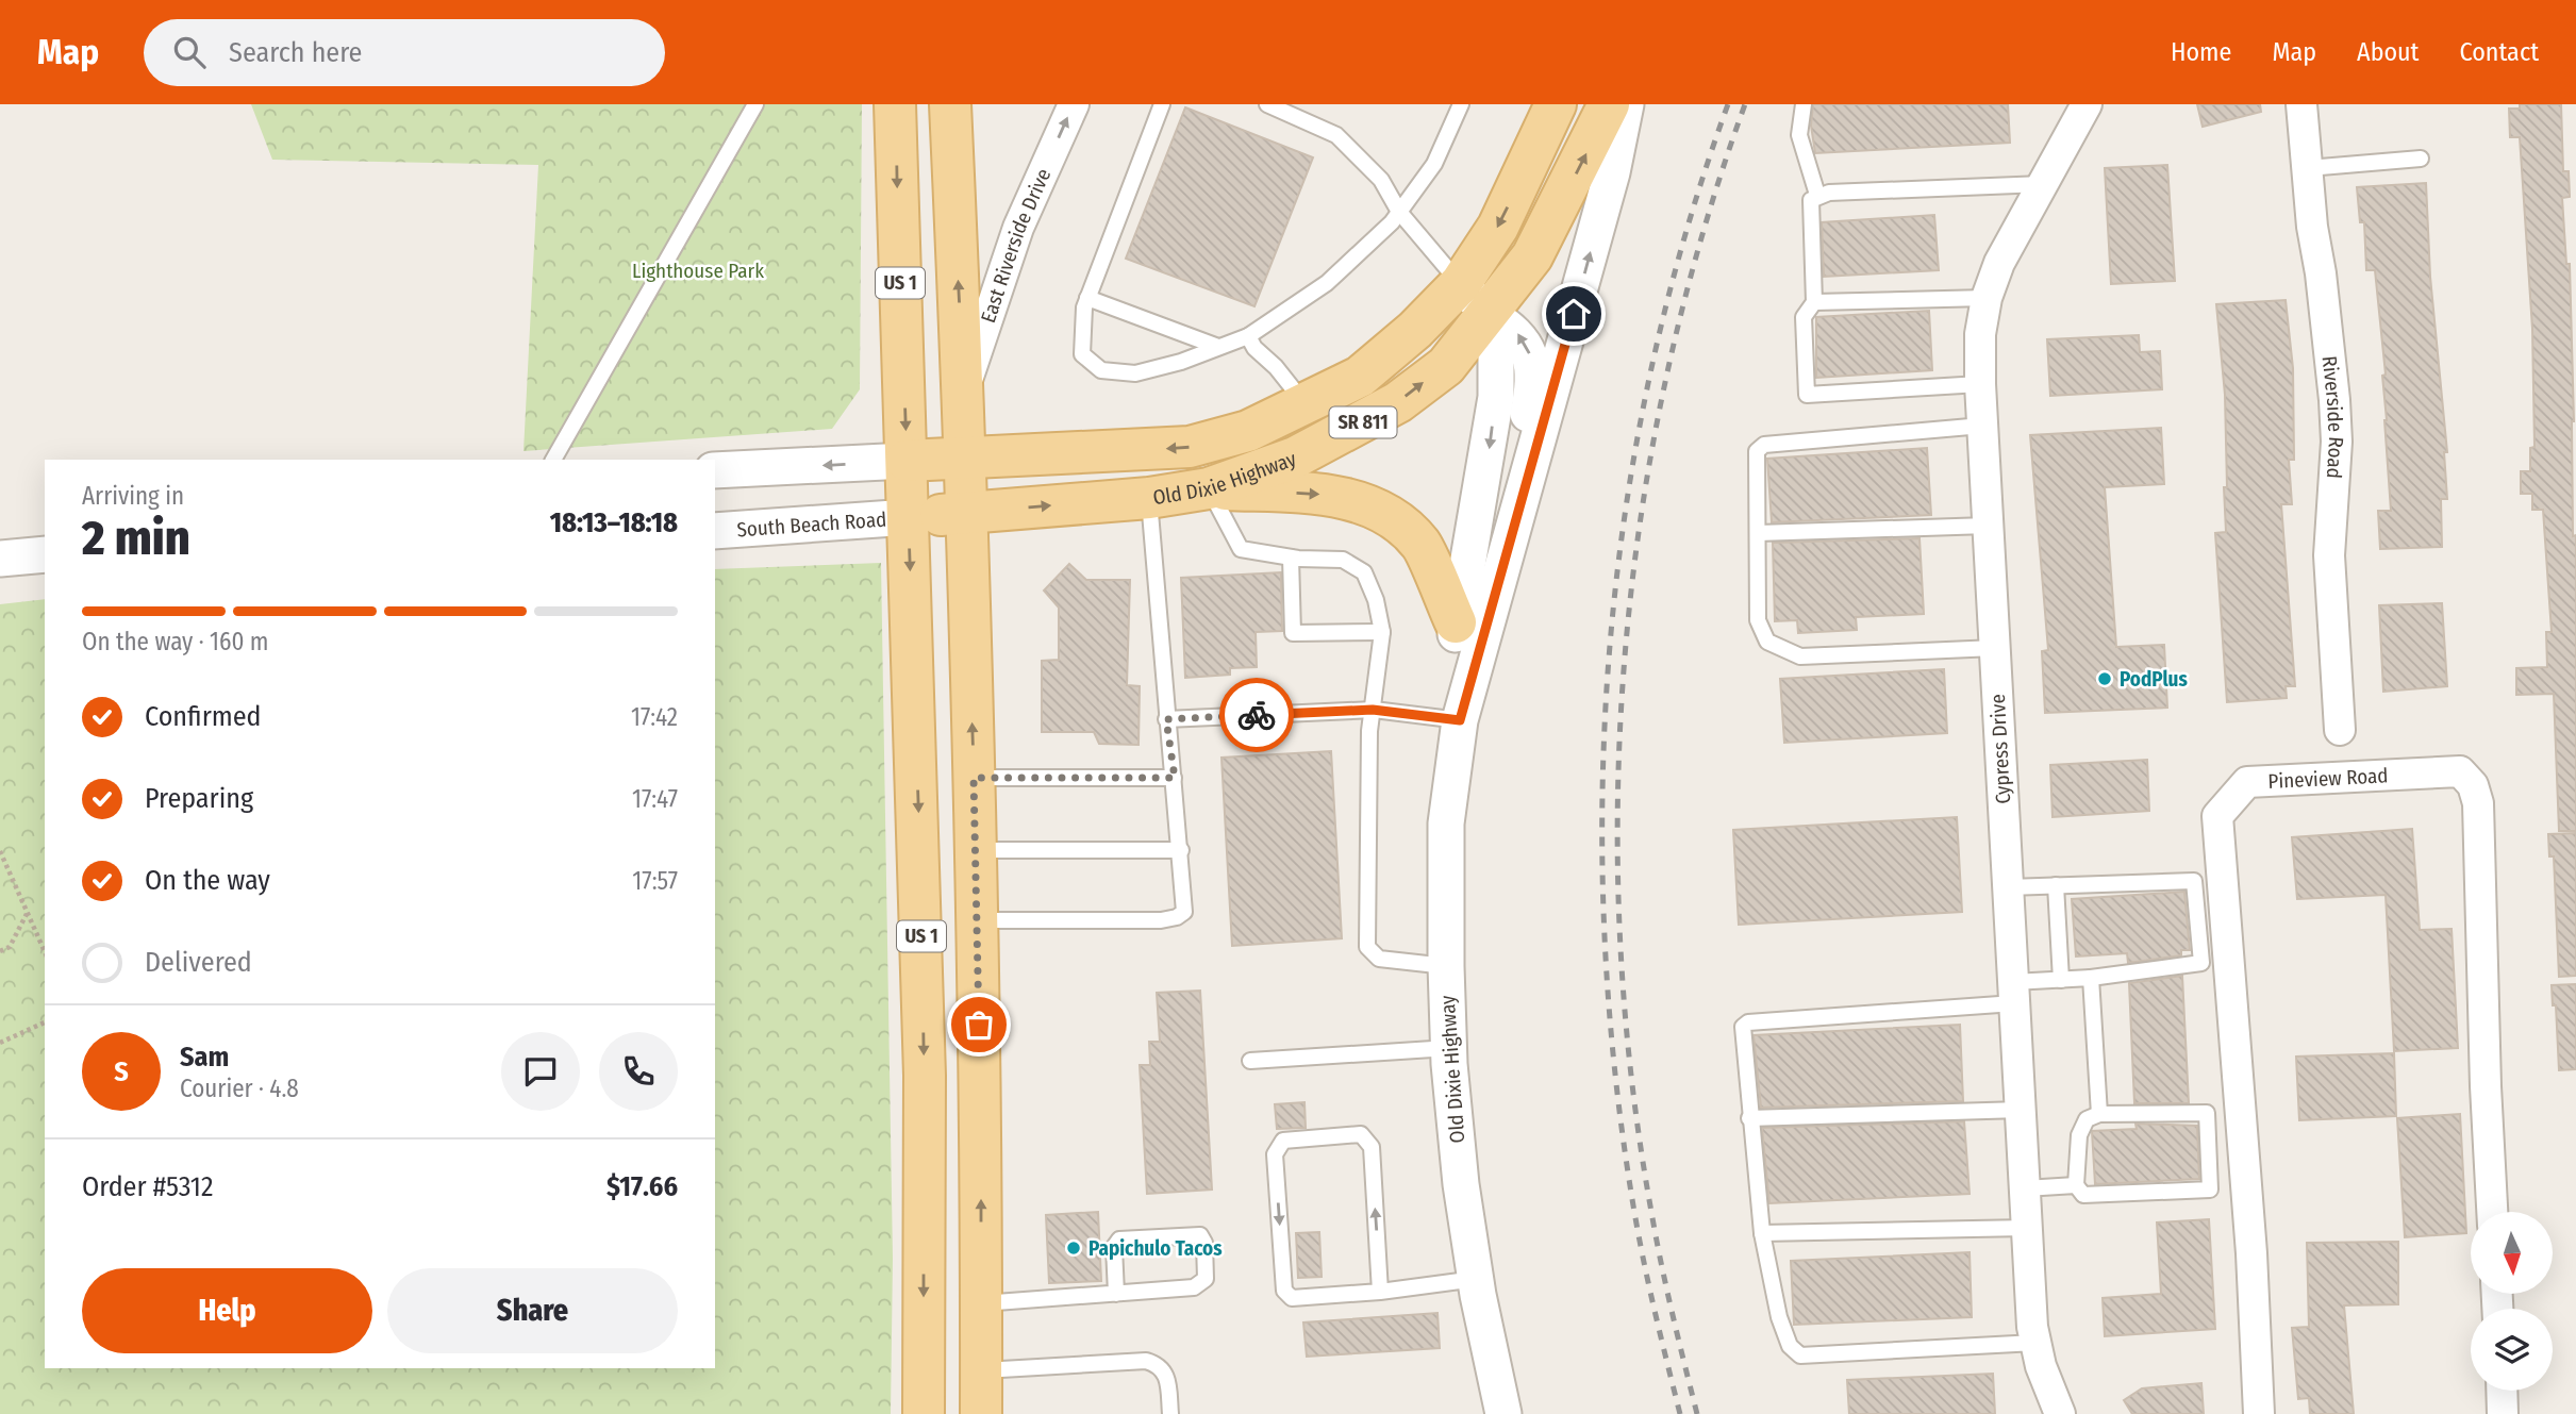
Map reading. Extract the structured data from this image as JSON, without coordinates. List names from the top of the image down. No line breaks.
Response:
{"streets":{"main road":["US 1","SR 811","Old Dixie Highway"],"street":["East Riverside Drive","Riverside Road","South Beach Road","Cypress Drive","Pineview Road"]},"crossings":[["US 1","Old Dixie Highway"],["US 1","South Beach Road"],["Old Dixie Highway","South Beach Road"]],"one_way":["East Riverside Drive"],"parks":["Lighthouse Park"],"places":["PodPlus","Papichulo Tacos"],"north":"bottom","page":{"header":"Map","search":"Search here","nav":["Home","Map","About","Contact"],"heading":["2 min","Arriving in","18:13–18:18"],"panel":["Sam","Courier · 4.8","Order #5312","$17.66"],"bar":"On the way · 160 m","list":[["Confirmed","17:42"],["Preparing","17:47"],["On the way","17:57"],"Delivered"],"round":"S","buttons":["Help","Share"]}}
